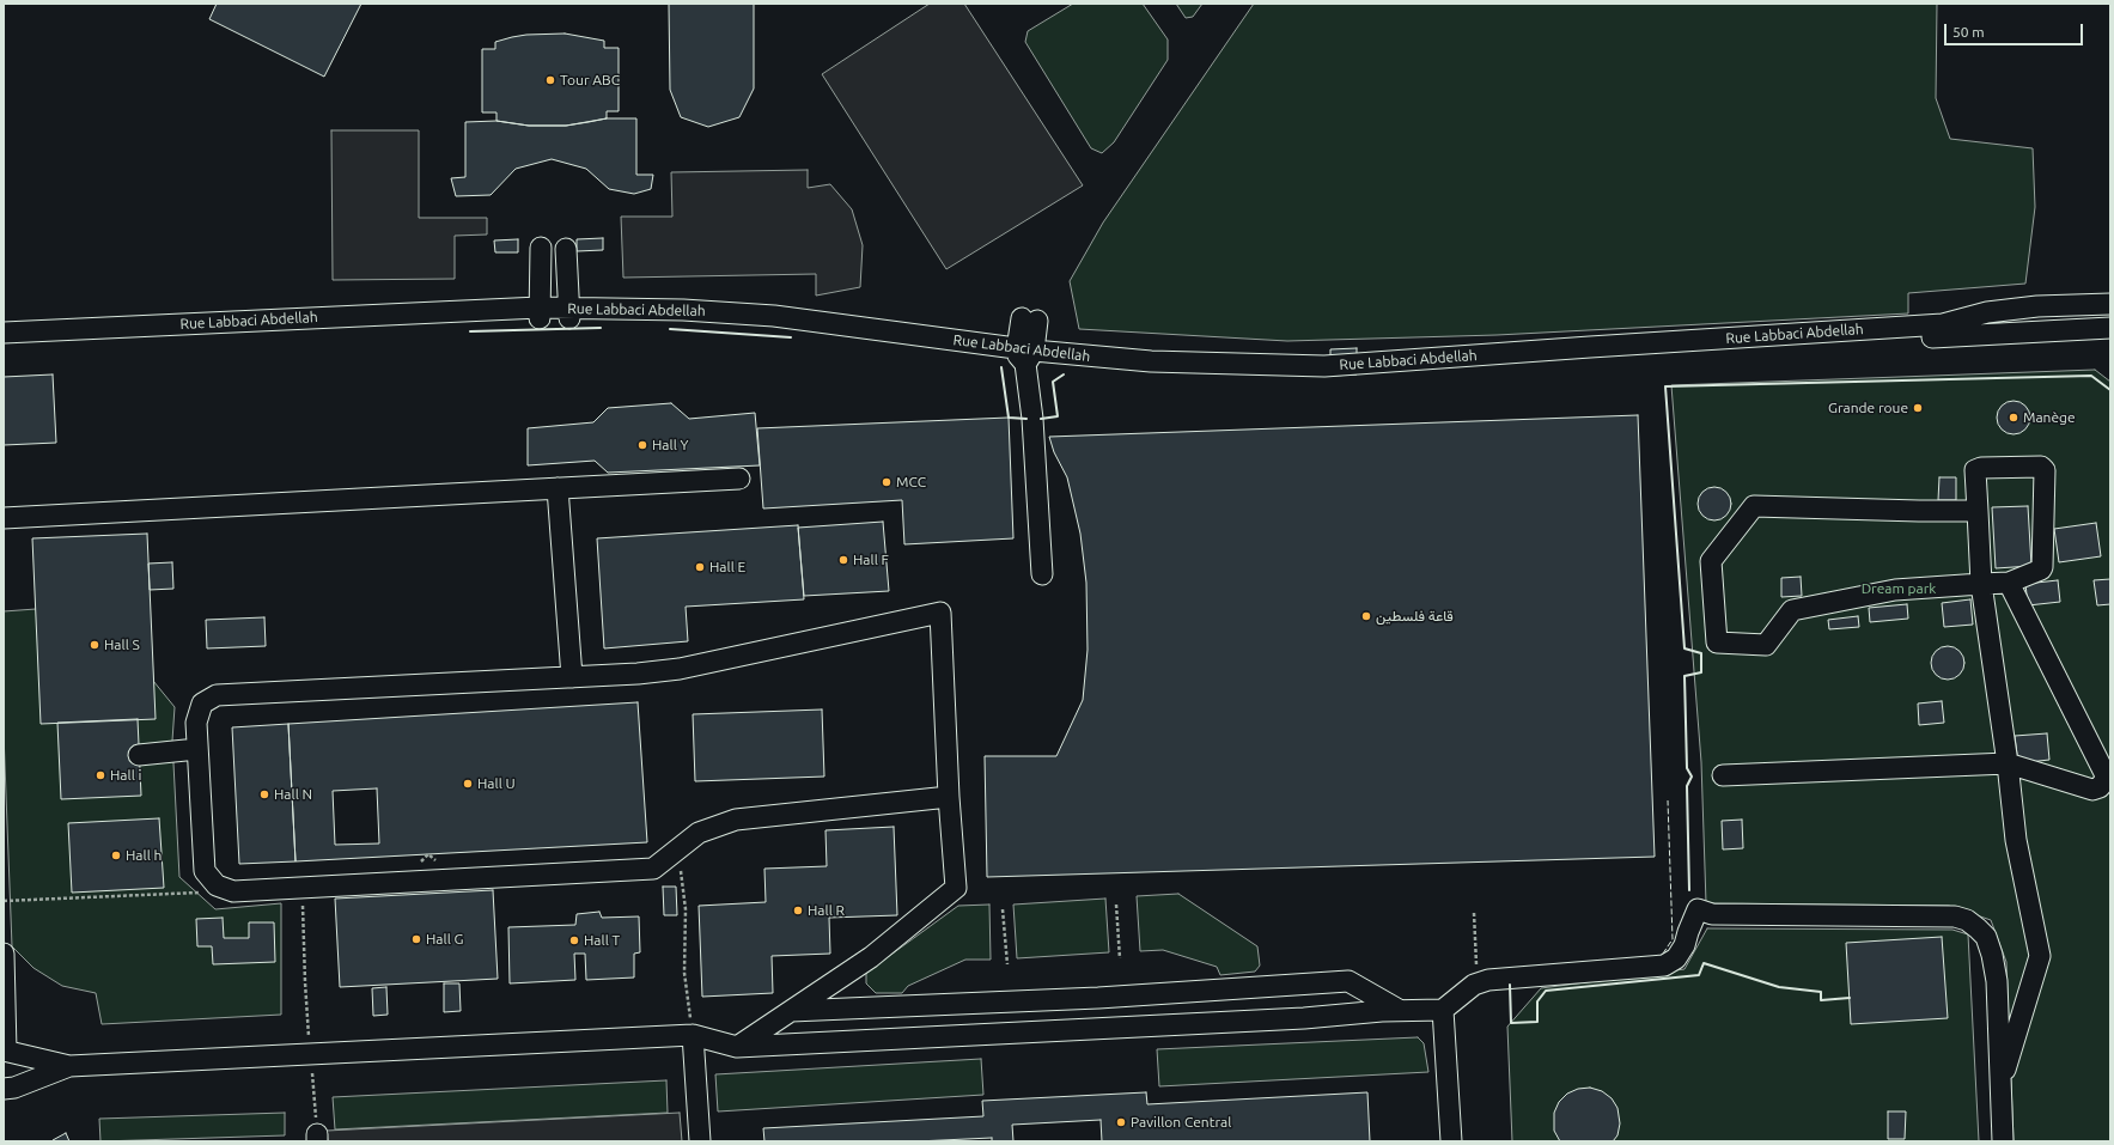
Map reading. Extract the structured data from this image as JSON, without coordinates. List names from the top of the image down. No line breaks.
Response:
{"streets":{"street":["Rue Labbaci Abdellah"]},"parks":["Dream park"],"places":["Tour ABC","Grande roue","Manège","Hall Y","MCC","Hall F","Hall E","قاعة فلسطين","Hall S","Hall i","Hall U","Hall N","Hall h","Hall R","Hall G","Hall T","Pavillon Central"],"scale_bar":"50 m"}
